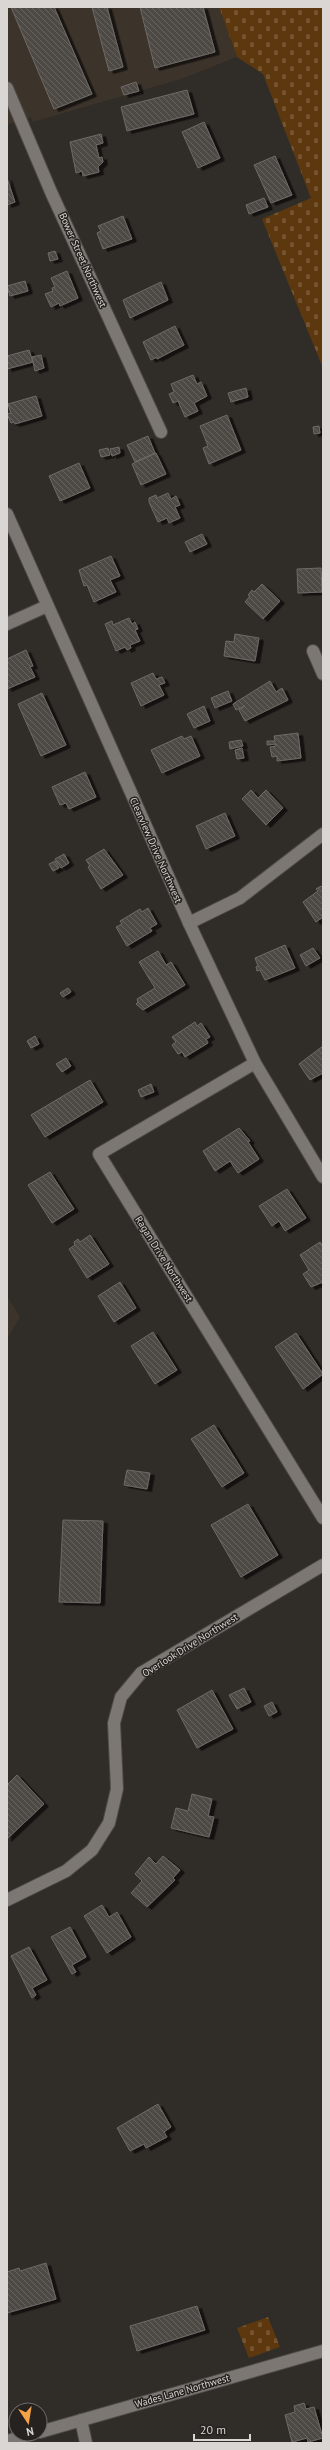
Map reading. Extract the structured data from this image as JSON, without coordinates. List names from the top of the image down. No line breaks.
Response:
{"streets":{"street":["Bower Street Northwest","Clearview Drive Northwest","Ragan Drive Northwest","Overlook Drive Northwest","Wades Lane Northwest"]},"crossings":[["Clearview Drive Northwest","Ragan Drive Northwest"]],"scale_bar":"20 m","north":"bottom"}
